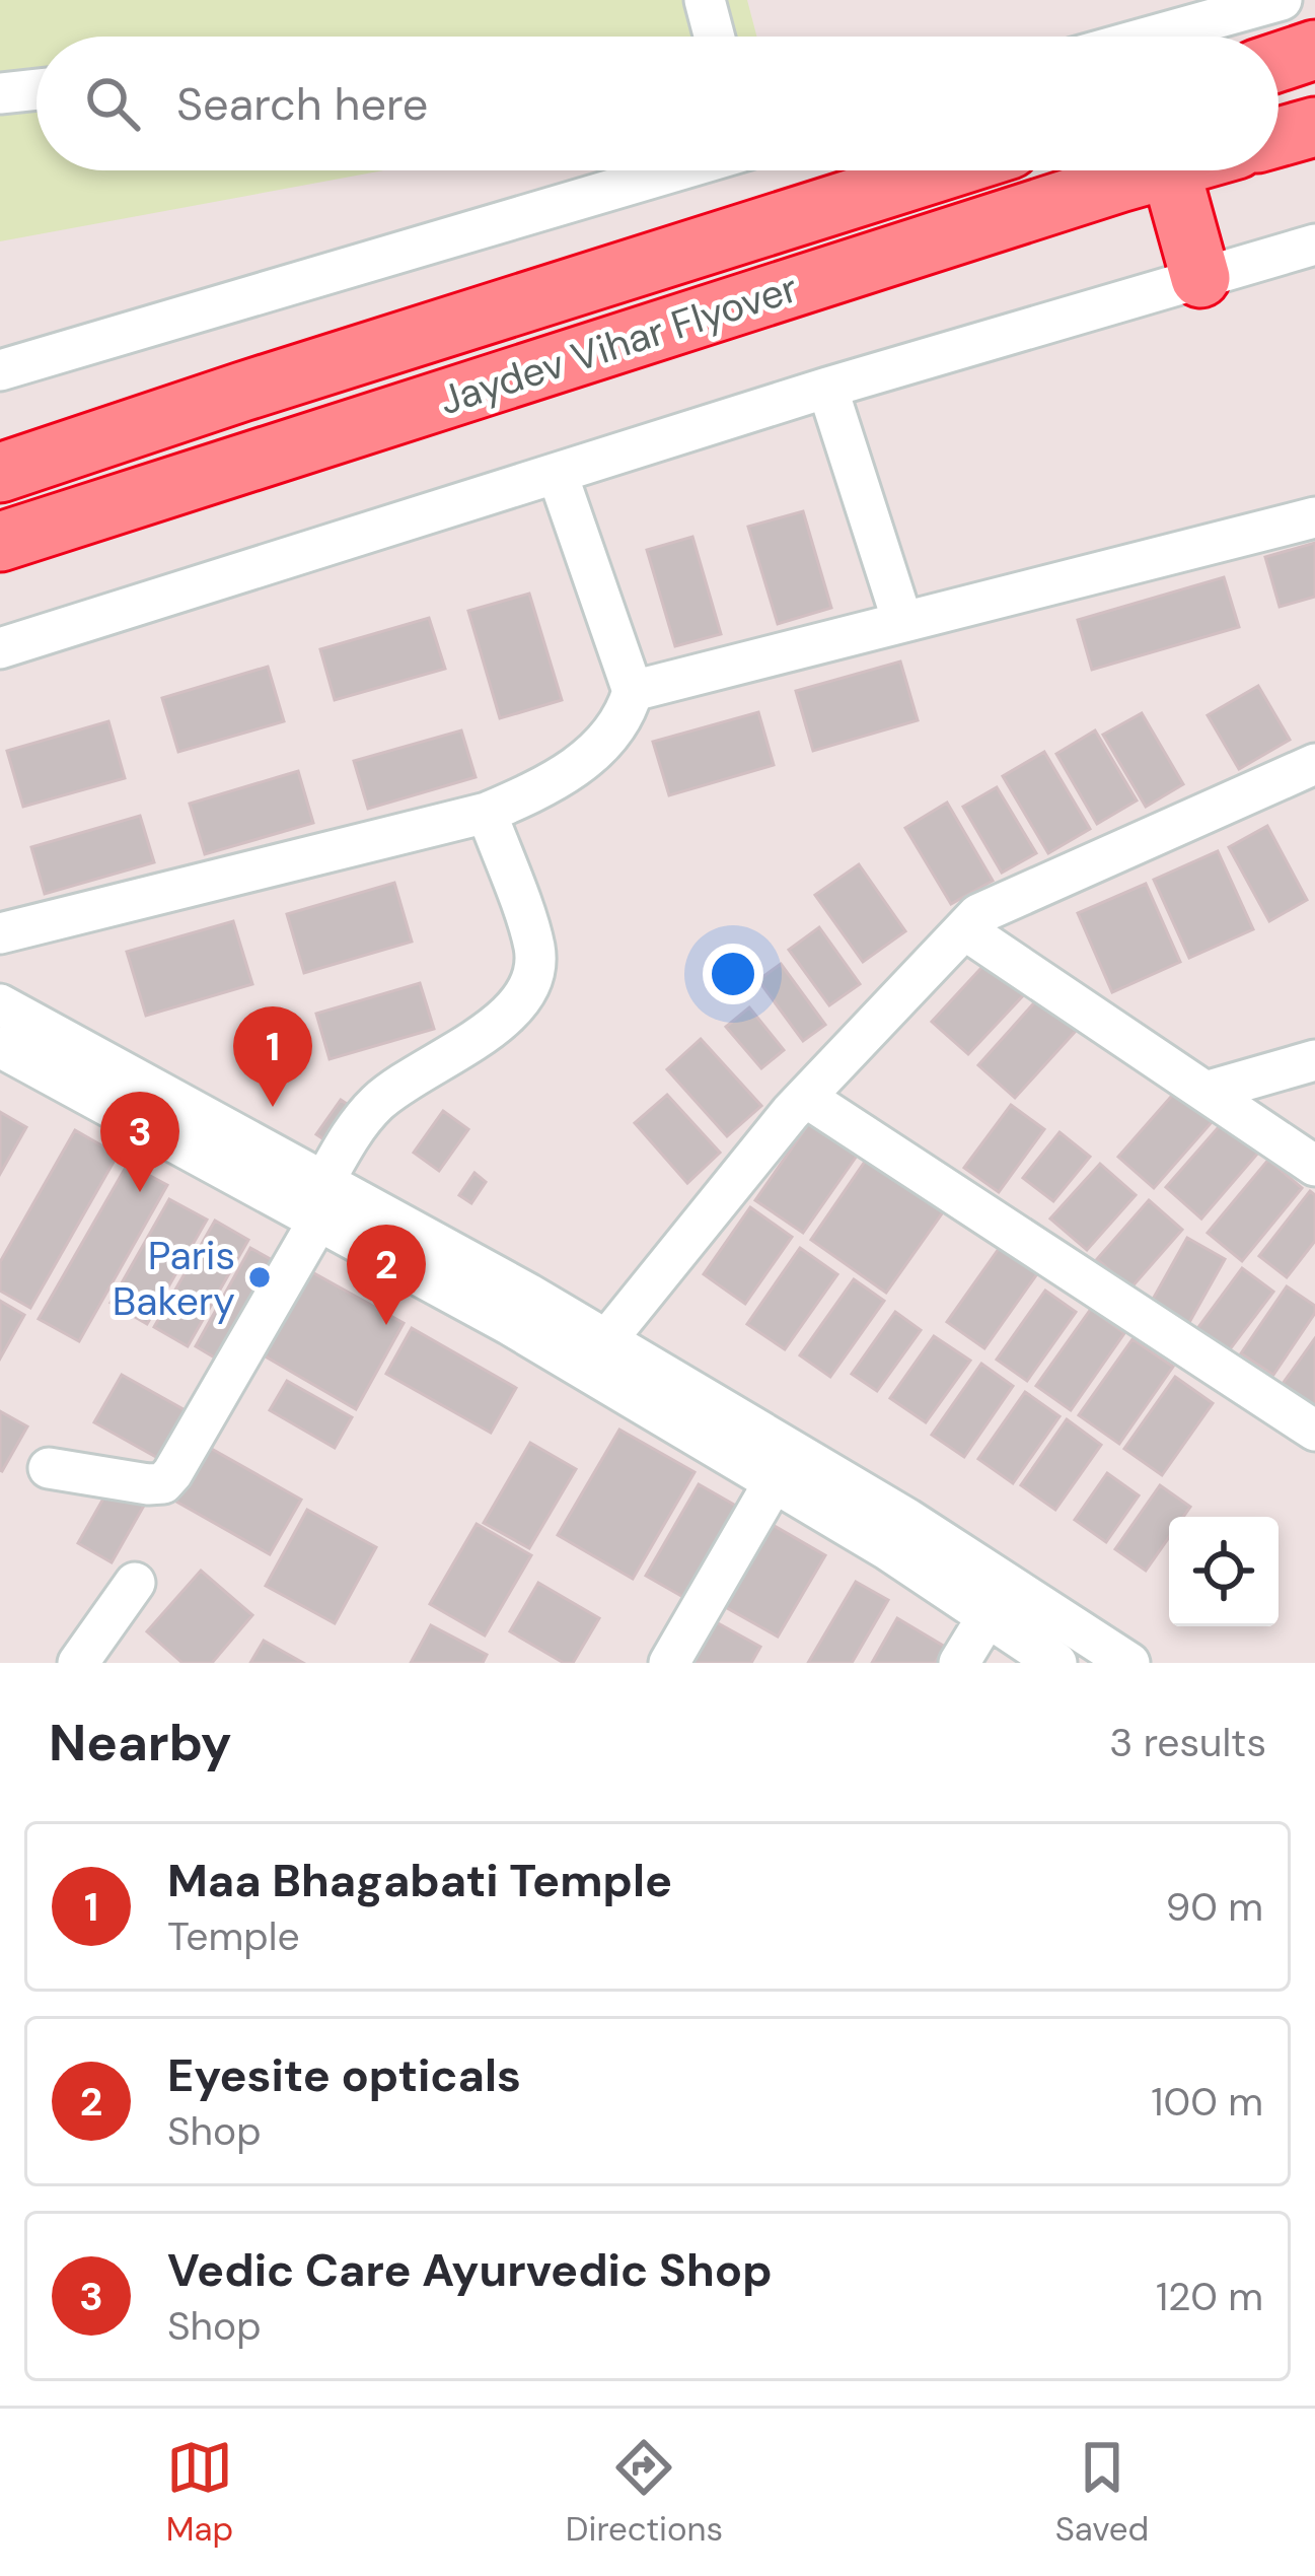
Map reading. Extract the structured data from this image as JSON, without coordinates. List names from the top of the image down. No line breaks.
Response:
{"streets":{"highway":["Jaydev Vihar Flyover"]},"places":["Paris Bakery"],"page":{"search":"Search here","pins":["1","3","2"],"heading":["Nearby","3 results"],"list":[{"mark":"1","name":"Maa Bhagabati Temple","note":"Temple","value":"90 m"},{"mark":"2","name":"Eyesite opticals","note":"Shop","value":"100 m"},{"mark":"3","name":"Vedic Care Ayurvedic Shop","note":"Shop","value":"120 m"}],"nav":["Map","Directions","Saved"]}}
